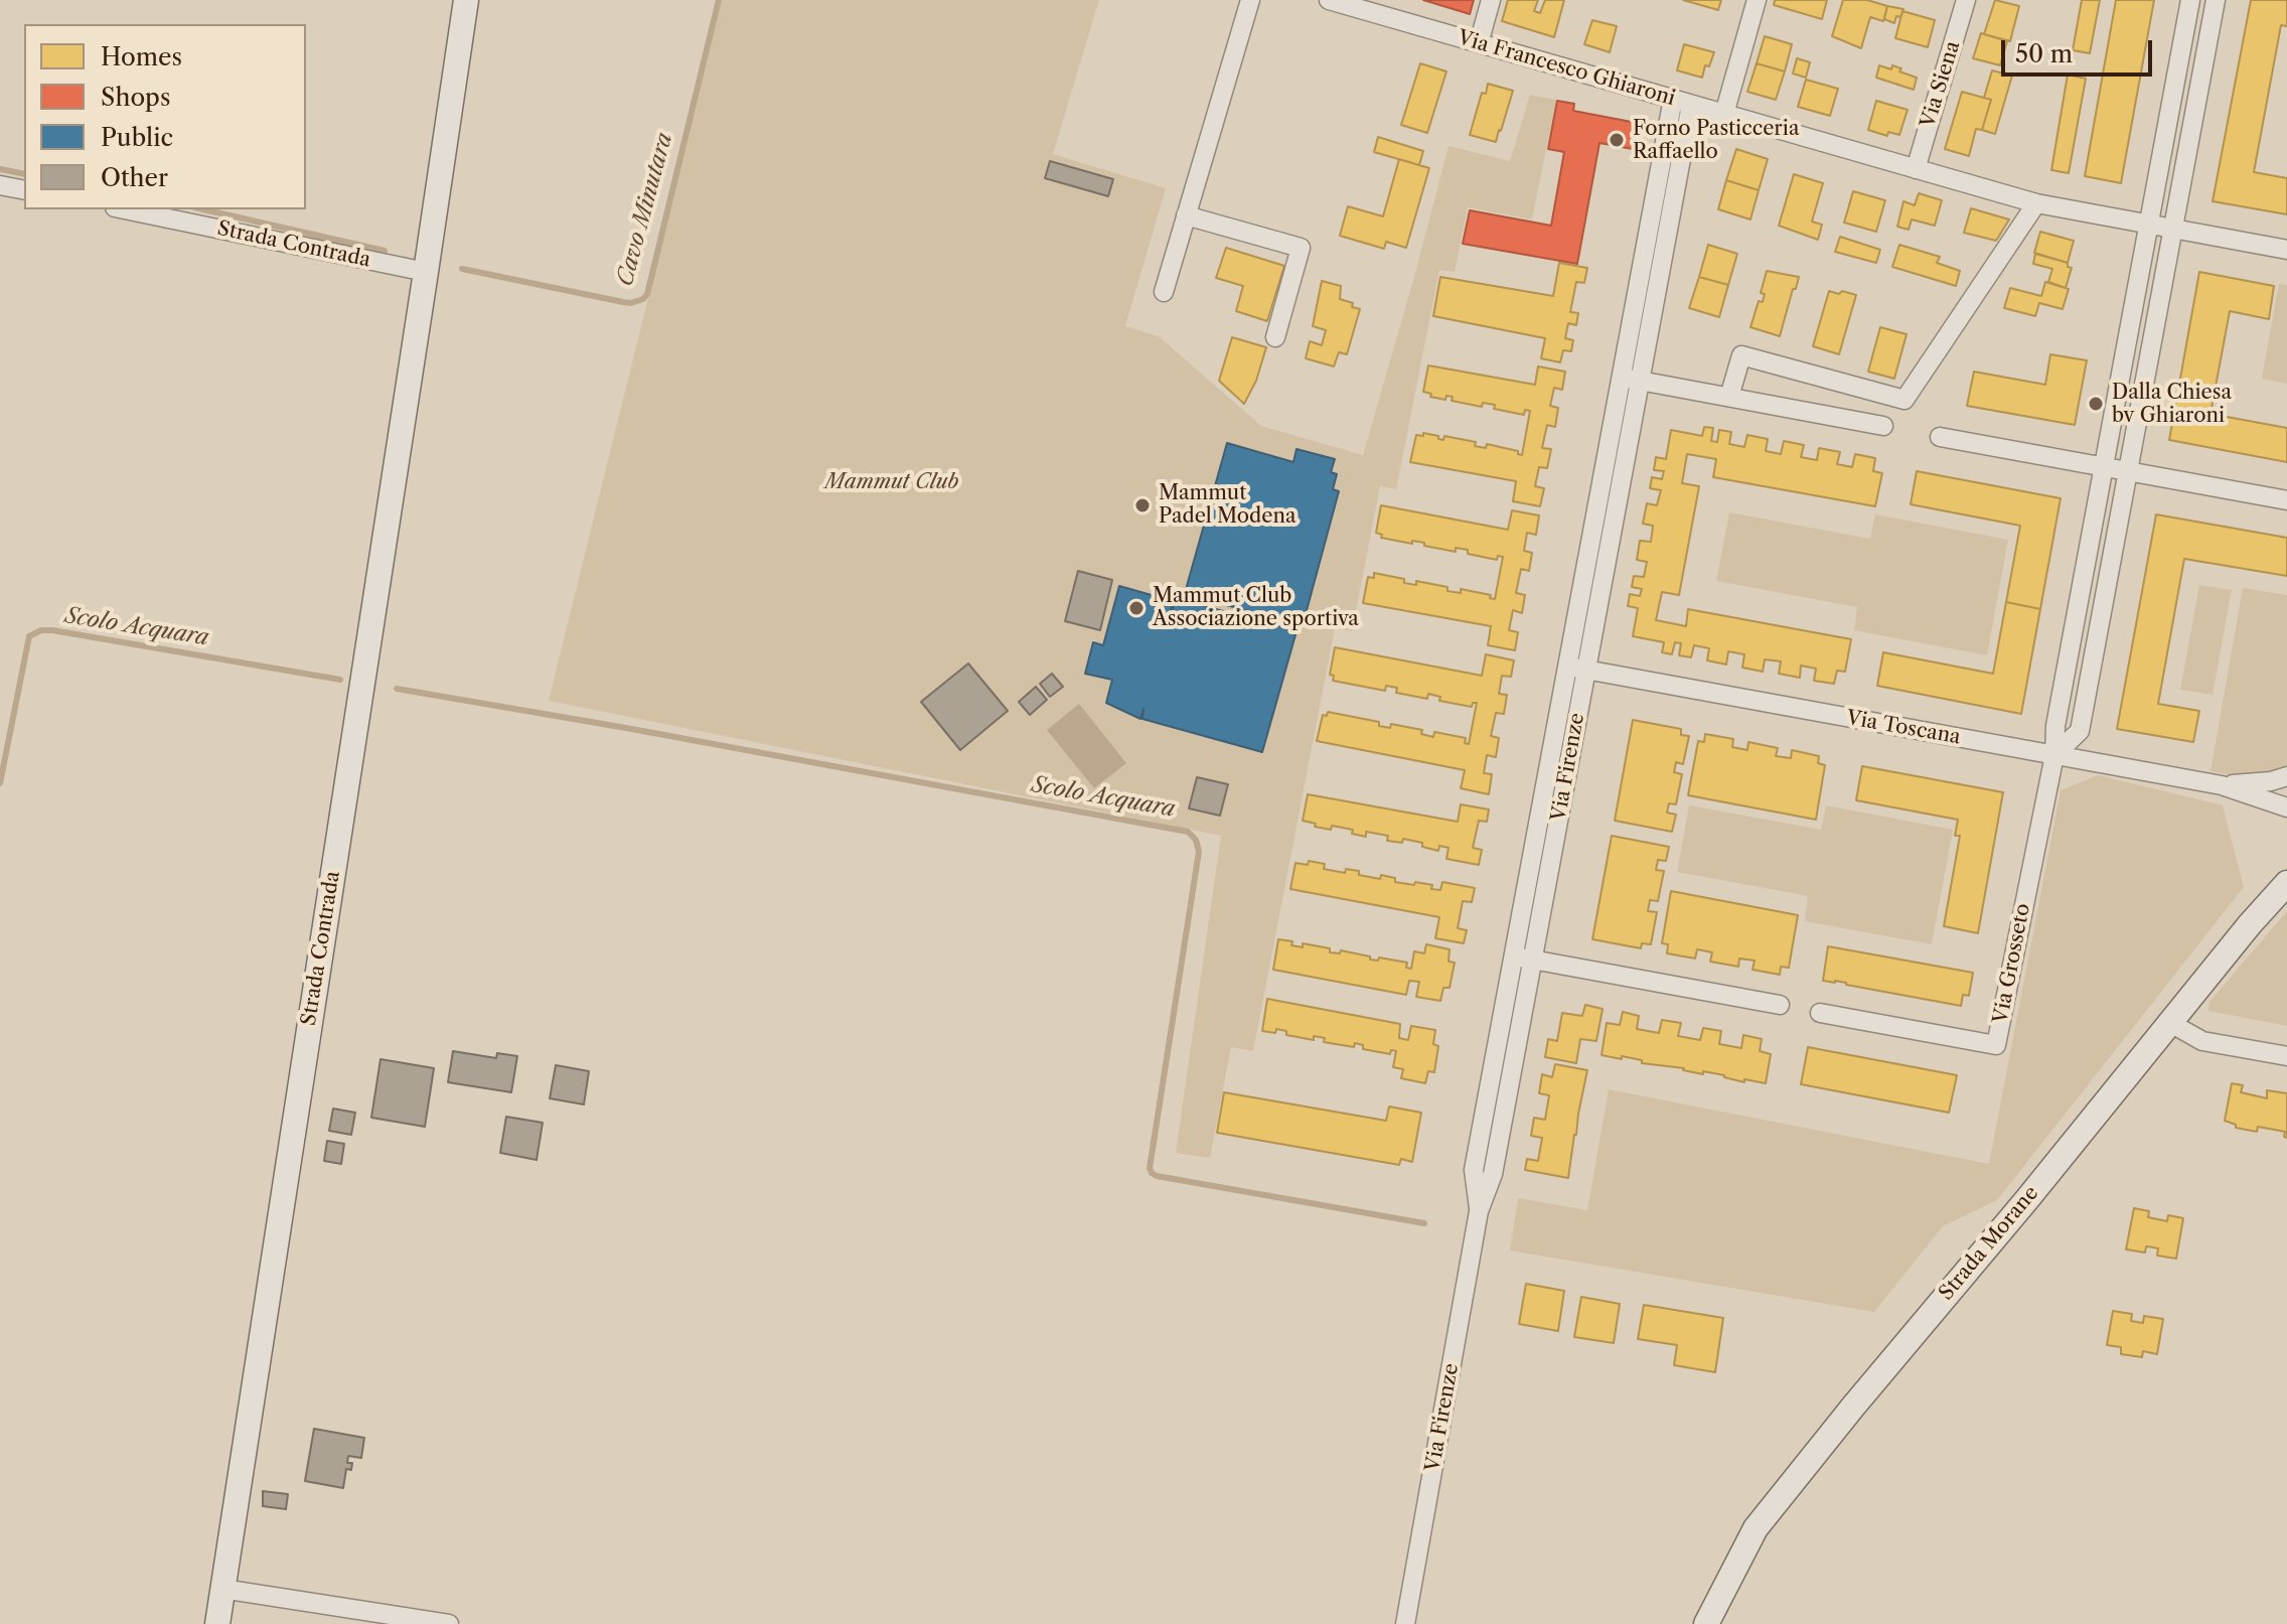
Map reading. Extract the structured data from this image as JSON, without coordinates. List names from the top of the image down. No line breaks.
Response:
{"streets":{"street":["Via Francesco Ghiaroni","Via Siena","Strada Contrada","Via Toscana","Via Firenze","Via Grosseto","Strada Morane"]},"crossings":[["Via Francesco Ghiaroni","Via Siena"],["Via Francesco Ghiaroni","Via Firenze"],["Via Toscana","Via Firenze"],["Via Toscana","Via Grosseto"]],"water":["Cavo Minutara","Scolo Acquara"],"parks":["Mammut Club"],"places":["Forno Pasticceria Raffaello","Dalla Chiesa bv Ghiaroni","Mammut Padel Modena","Mammut Club Associazione sportiva"],"legend":["Homes","Shops","Public","Other"],"scale_bar":"50 m"}
